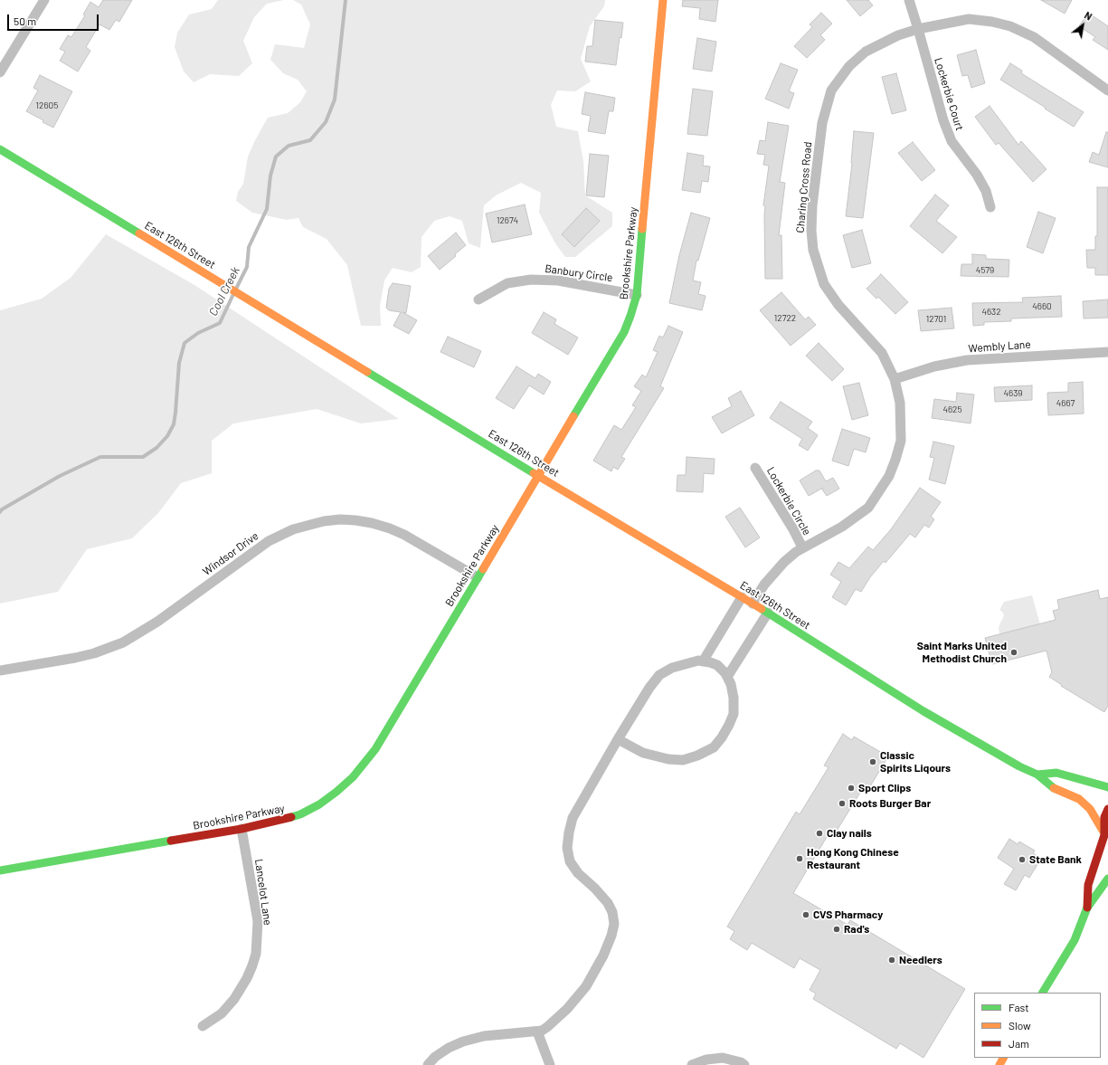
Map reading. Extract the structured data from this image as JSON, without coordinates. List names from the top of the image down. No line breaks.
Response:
{"streets":{"street":["Lockerbie Court","Charing Cross Road","East 126th Street","Brookshire Parkway","Banbury Circle","Wembly Lane","Lockerbie Circle","Windsor Drive","Lancelot Lane"]},"crossings":[["Lockerbie Court","Charing Cross Road"],["Charing Cross Road","East 126th Street"],["Charing Cross Road","Wembly Lane"],["Charing Cross Road","Lockerbie Circle"],["East 126th Street","Brookshire Parkway"],["Brookshire Parkway","Banbury Circle"],["Brookshire Parkway","Windsor Drive"],["Brookshire Parkway","Lancelot Lane"]],"water":["Cool Creek"],"places":["Saint Marks United Methodist Church","Classic Spirits Liqours","Sport Clips","Roots Burger Bar","Clay nails","Hong Kong Chinese Restaurant","State Bank","CVS Pharmacy","Rad's","Needlers"],"house_numbers":["12605","12674","4579","4660","4632","12722","12701","4639","4667","4625"],"legend":["Fast","Slow","Jam"],"scale_bar":"50 m","north":"top right"}
